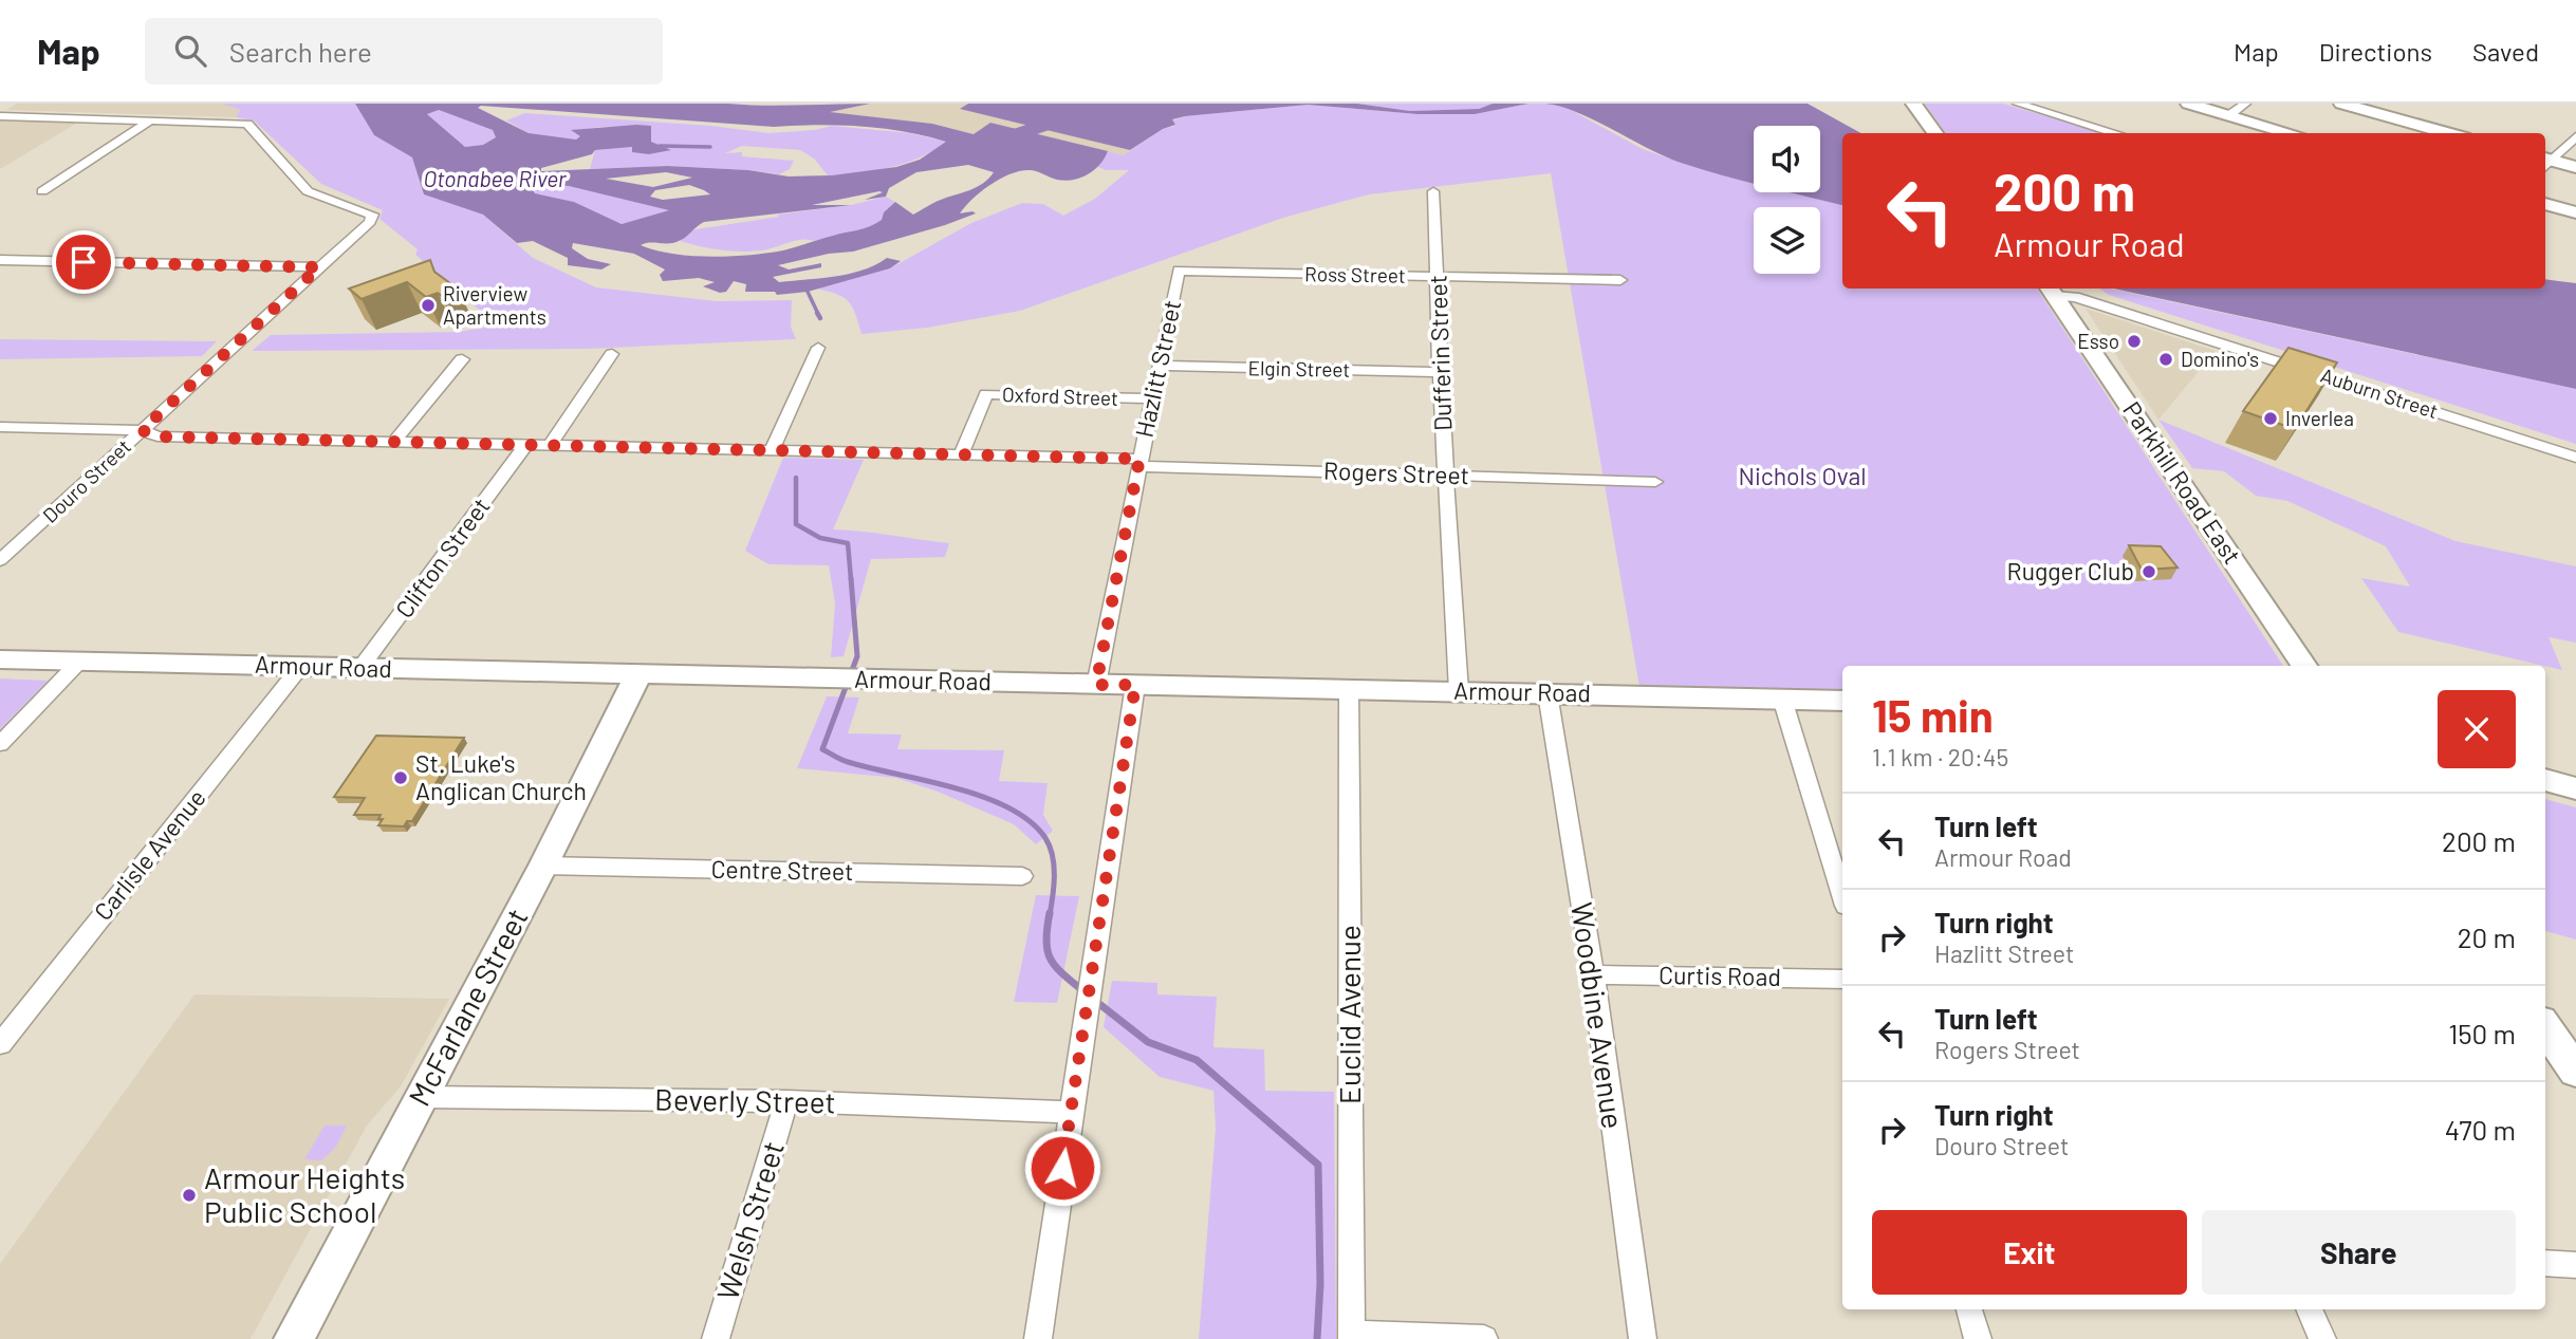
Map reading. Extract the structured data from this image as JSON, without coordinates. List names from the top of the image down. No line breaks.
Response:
{"streets":{"main road":["Parkhill Road East","Armour Road","McFarlane Street"],"street":["Ross Street","Dufferin Street","Hazlitt Street","Elgin Street","Auburn Street","Oxford Street","Rogers Street","Douro Street","Clifton Street","Carlisle Avenue","Centre Street","Curtis Road","Euclid Avenue","Woodbine Avenue","Beverly Street","Welsh Street"]},"crossings":[["Ross Street","Dufferin Street"],["Ross Street","Hazlitt Street"],["Dufferin Street","Elgin Street"],["Dufferin Street","Rogers Street"],["Dufferin Street","Armour Road"],["Hazlitt Street","Elgin Street"],["Hazlitt Street","Oxford Street"],["Hazlitt Street","Rogers Street"],["Hazlitt Street","Armour Road"],["Auburn Street","Parkhill Road East"],["Oxford Street","Rogers Street"],["Rogers Street","Douro Street"],["Rogers Street","Clifton Street"],["Clifton Street","Armour Road"],["Armour Road","Carlisle Avenue"],["Armour Road","McFarlane Street"],["Armour Road","Euclid Avenue"],["Armour Road","Woodbine Avenue"],["Centre Street","McFarlane Street"],["Curtis Road","Woodbine Avenue"],["McFarlane Street","Beverly Street"],["Beverly Street","Welsh Street"]],"water":["Otonabee River"],"parks":["Nichols Oval"],"places":["Riverview Apartments","Esso","Domino's","Inverlea","Rugger Club","St. Luke's Anglican Church","Armour Heights Public School"],"page":{"header":"Map","search":"Search here","nav":["Map","Directions","Saved"],"turn":["200 m","Armour Road"],"heading":["15 min","1.1 km · 20:45"],"list":[{"name":"Turn left","note":"Armour Road","value":"200 m"},{"name":"Turn right","note":"Hazlitt Street","value":"20 m"},{"name":"Turn left","note":"Rogers Street","value":"150 m"},{"name":"Turn right","note":"Douro Street","value":"470 m"}],"buttons":["Exit","Share"]}}
